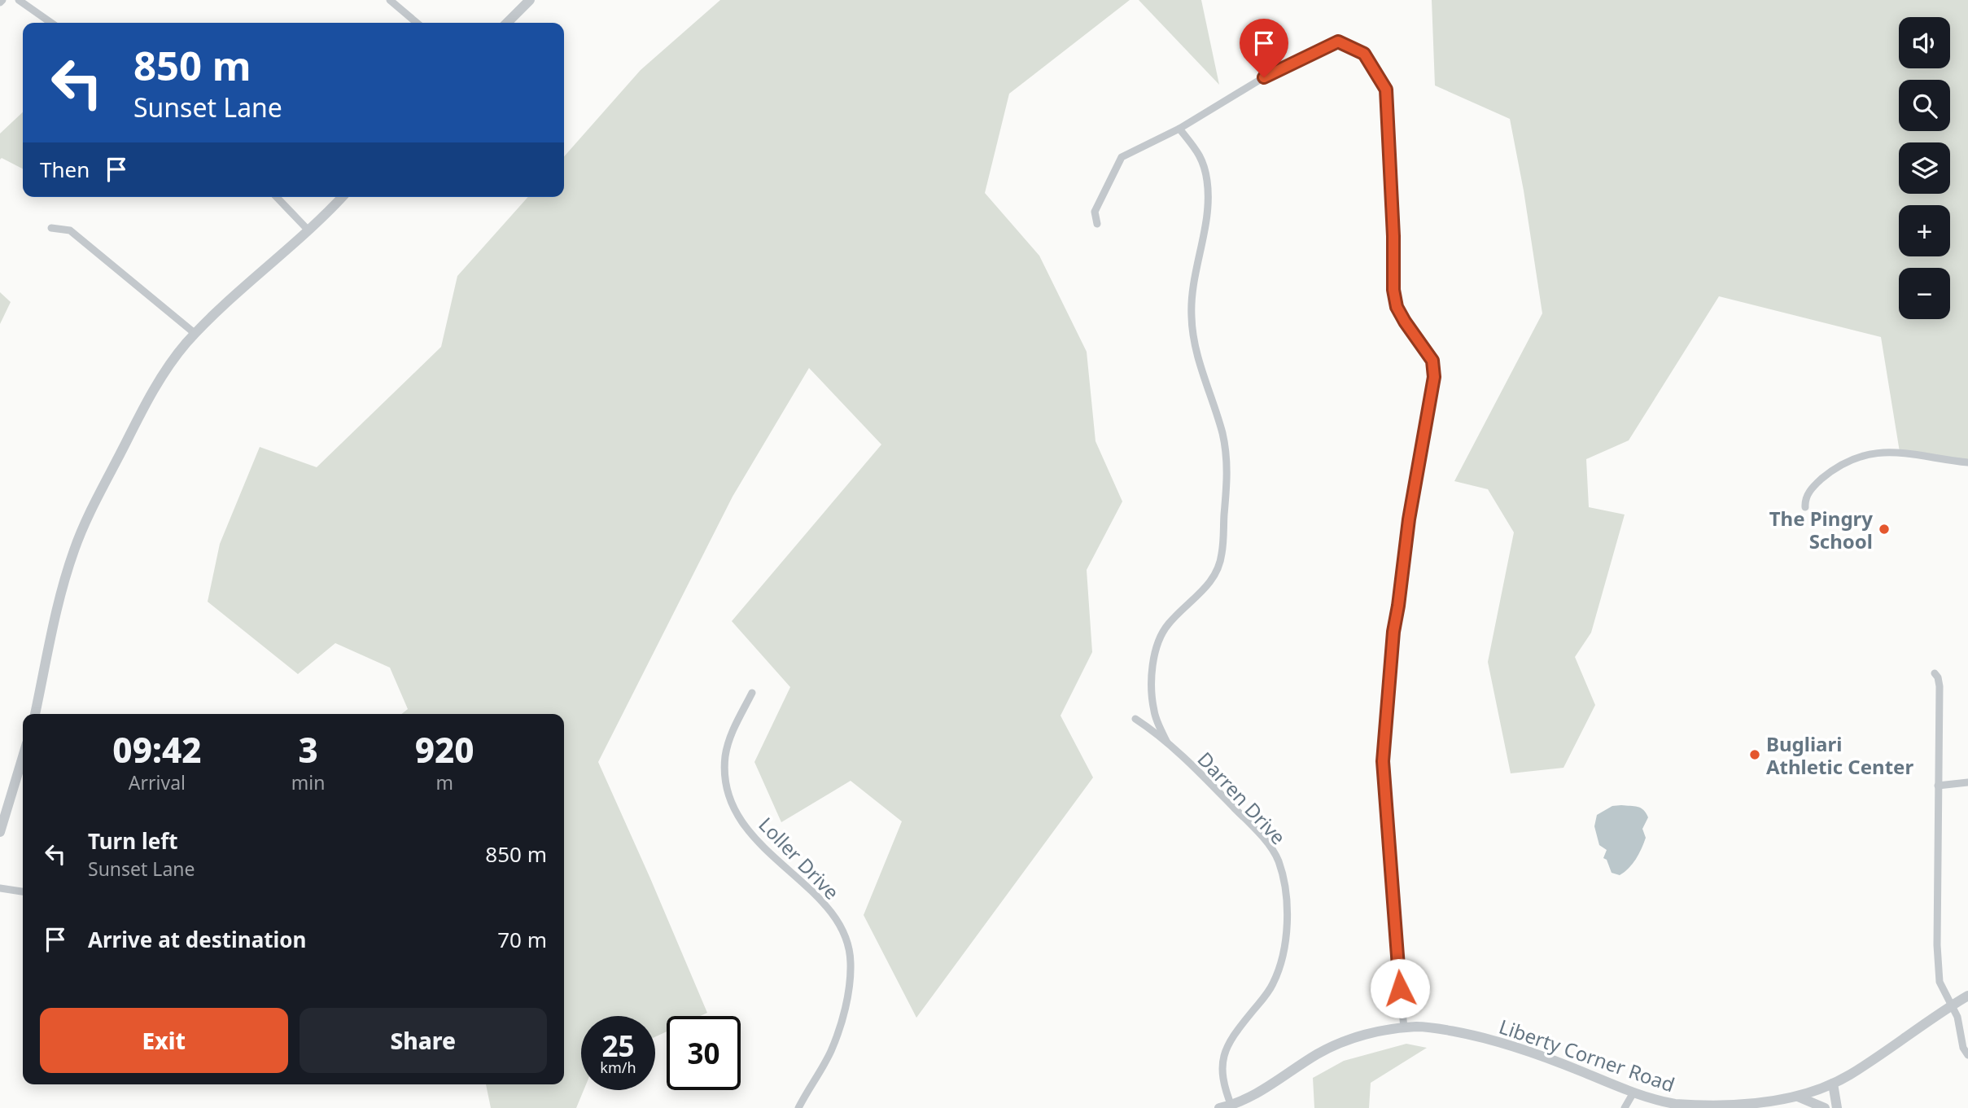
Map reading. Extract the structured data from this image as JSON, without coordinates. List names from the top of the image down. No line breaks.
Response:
{"streets":{"street":["Darren Drive","Loller Drive","Liberty Corner Road"]},"crossings":[["Darren Drive","Liberty Corner Road"]],"places":["The Pingry School","Bugliari Athletic Center"],"page":{"map_buttons":["+","−"],"turn":["850 m","Sunset Lane"],"then":"Then","eta":["09:42","Arrival","3","min","920","m"],"list":[{"name":"Turn left","note":"Sunset Lane","value":"850 m"},{"name":"Arrive at destination","value":"70 m"}],"buttons":["Exit","Share"],"speed":"25 km/h","limit":"30"}}
